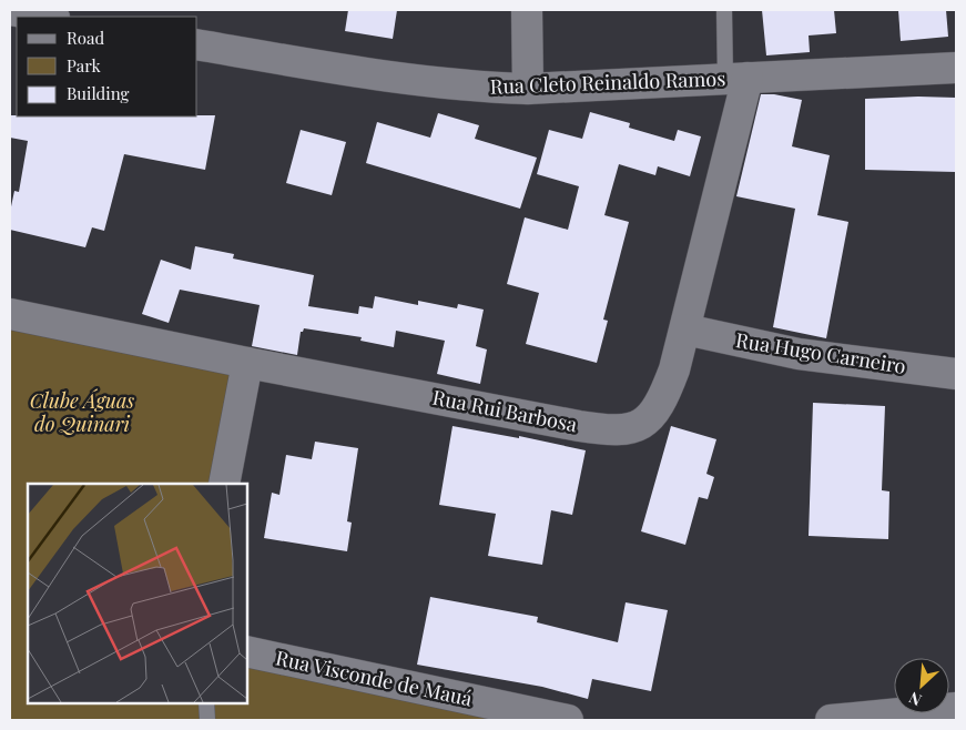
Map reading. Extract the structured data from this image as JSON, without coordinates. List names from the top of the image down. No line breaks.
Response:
{"streets":{"street":["Rua Cleto Reinaldo Ramos","Rua Hugo Carneiro","Rua Rui Barbosa","Rua Visconde de Mauá"]},"crossings":[["Rua Cleto Reinaldo Ramos","Rua Rui Barbosa"],["Rua Hugo Carneiro","Rua Rui Barbosa"]],"parks":["Clube Águas do Quinari"],"legend":["Road","Park","Building"],"north":"bottom left"}
